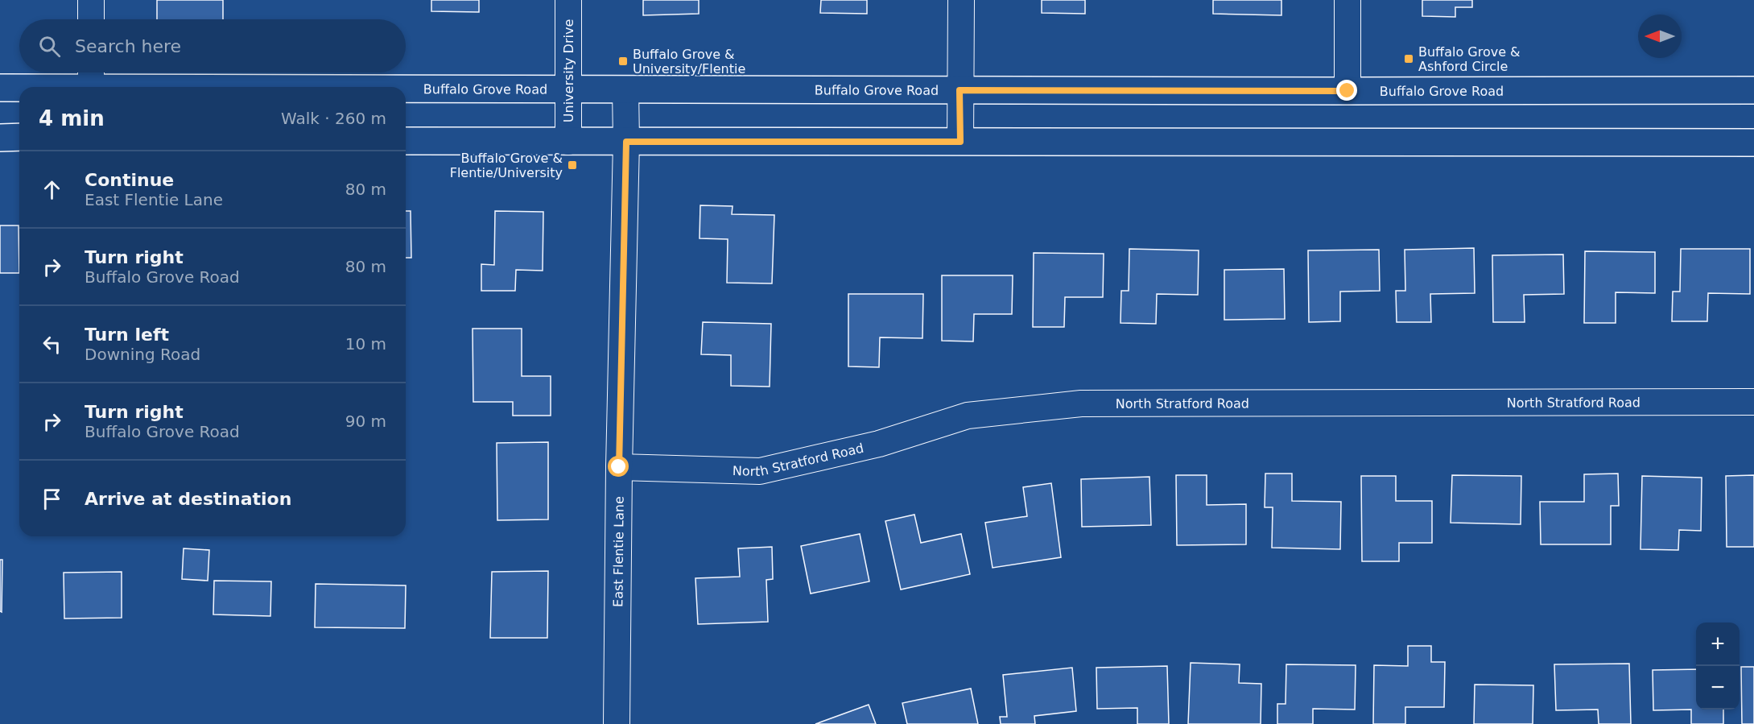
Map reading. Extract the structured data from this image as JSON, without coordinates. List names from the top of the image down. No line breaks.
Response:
{"streets":{"main road":["Buffalo Grove Road"],"street":["University Drive","North Stratford Road","East Flentie Lane"]},"crossings":[["University Drive","Buffalo Grove Road"],["Buffalo Grove Road","East Flentie Lane"],["North Stratford Road","East Flentie Lane"]],"places":{"transit":["Buffalo Grove & Ashford Circle","Buffalo Grove & University/Flentie","Buffalo Grove & Flentie/University"]},"north":"left","page":{"search":"Search here","heading":["4 min","Walk · 260 m"],"list":[["Continue","East Flentie Lane","80 m"],["Turn right","Buffalo Grove Road","80 m"],["Turn left","Downing Road","10 m"],["Turn right","Buffalo Grove Road","90 m"],"Arrive at destination"],"map_buttons":["+","−"]}}
